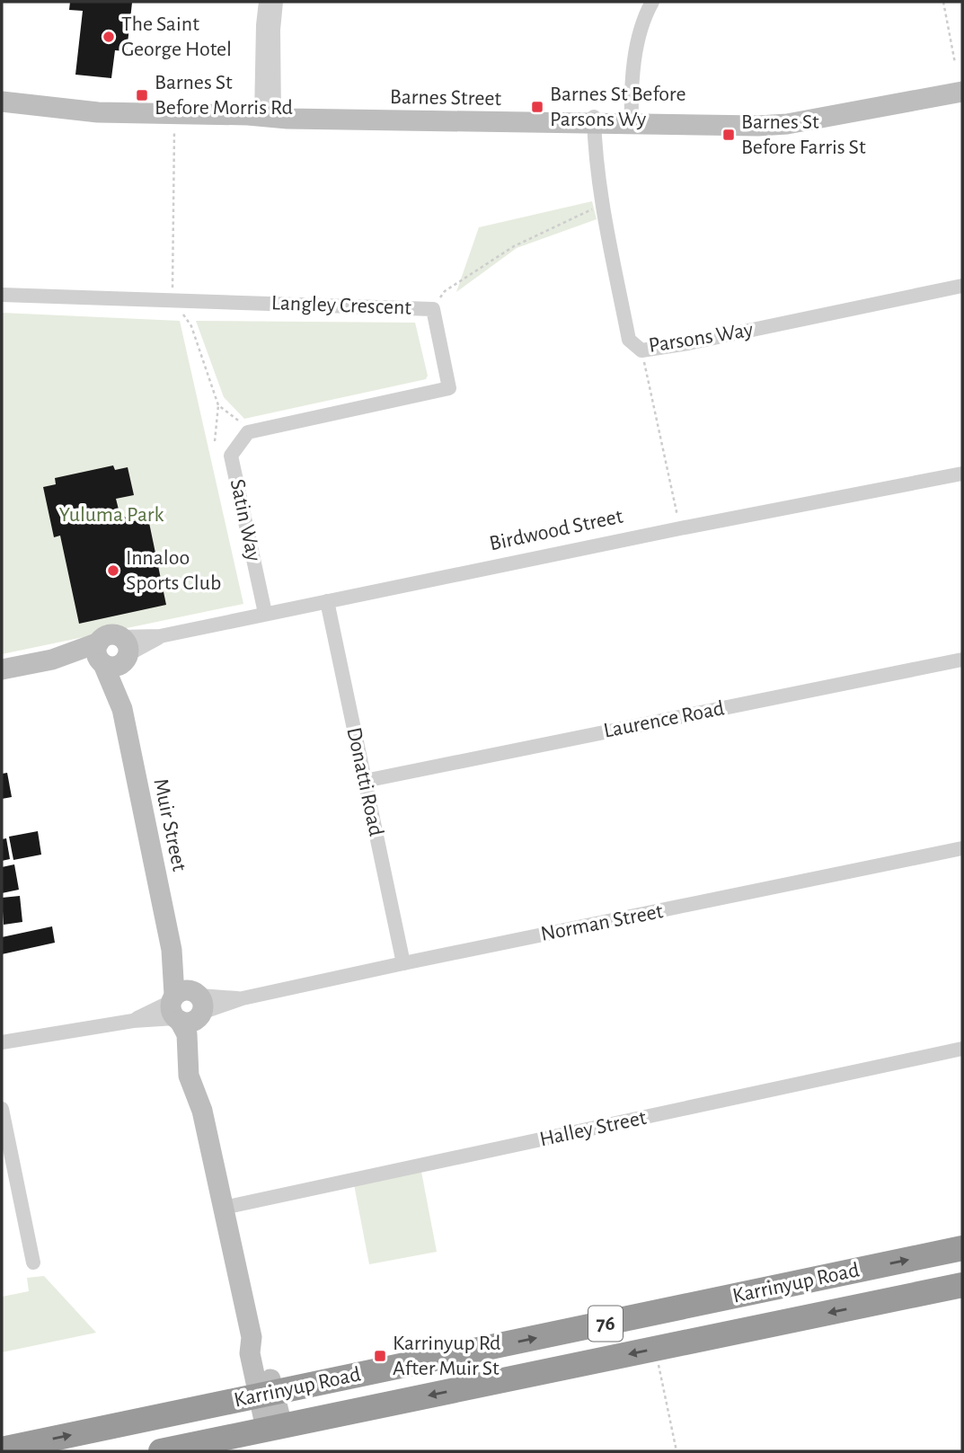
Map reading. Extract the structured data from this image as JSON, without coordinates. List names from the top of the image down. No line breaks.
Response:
{"streets":{"highway":["Karrinyup Road","76"],"main road":["Barnes Street","Birdwood Street","Muir Street"],"street":["Langley Crescent","Parsons Way","Satin Way","Laurence Road","Donatti Road","Norman Street","Halley Street"]},"crossings":[["Barnes Street","Parsons Way"],["Langley Crescent","Satin Way"],["Satin Way","Birdwood Street"],["Birdwood Street","Donatti Road"],["Birdwood Street","Muir Street"],["Laurence Road","Donatti Road"],["Donatti Road","Norman Street"],["Muir Street","Norman Street"],["Muir Street","Halley Street"],["Muir Street","Karrinyup Road"]],"parks":["Yuluma Park"],"places":{"other":["The Saint George Hotel","Innaloo Sports Club"],"transit":["Barnes St Before Morris Rd","Barnes St Before Parsons Wy","Barnes St Before Farris St","Karrinyup Rd After Muir St"]}}
